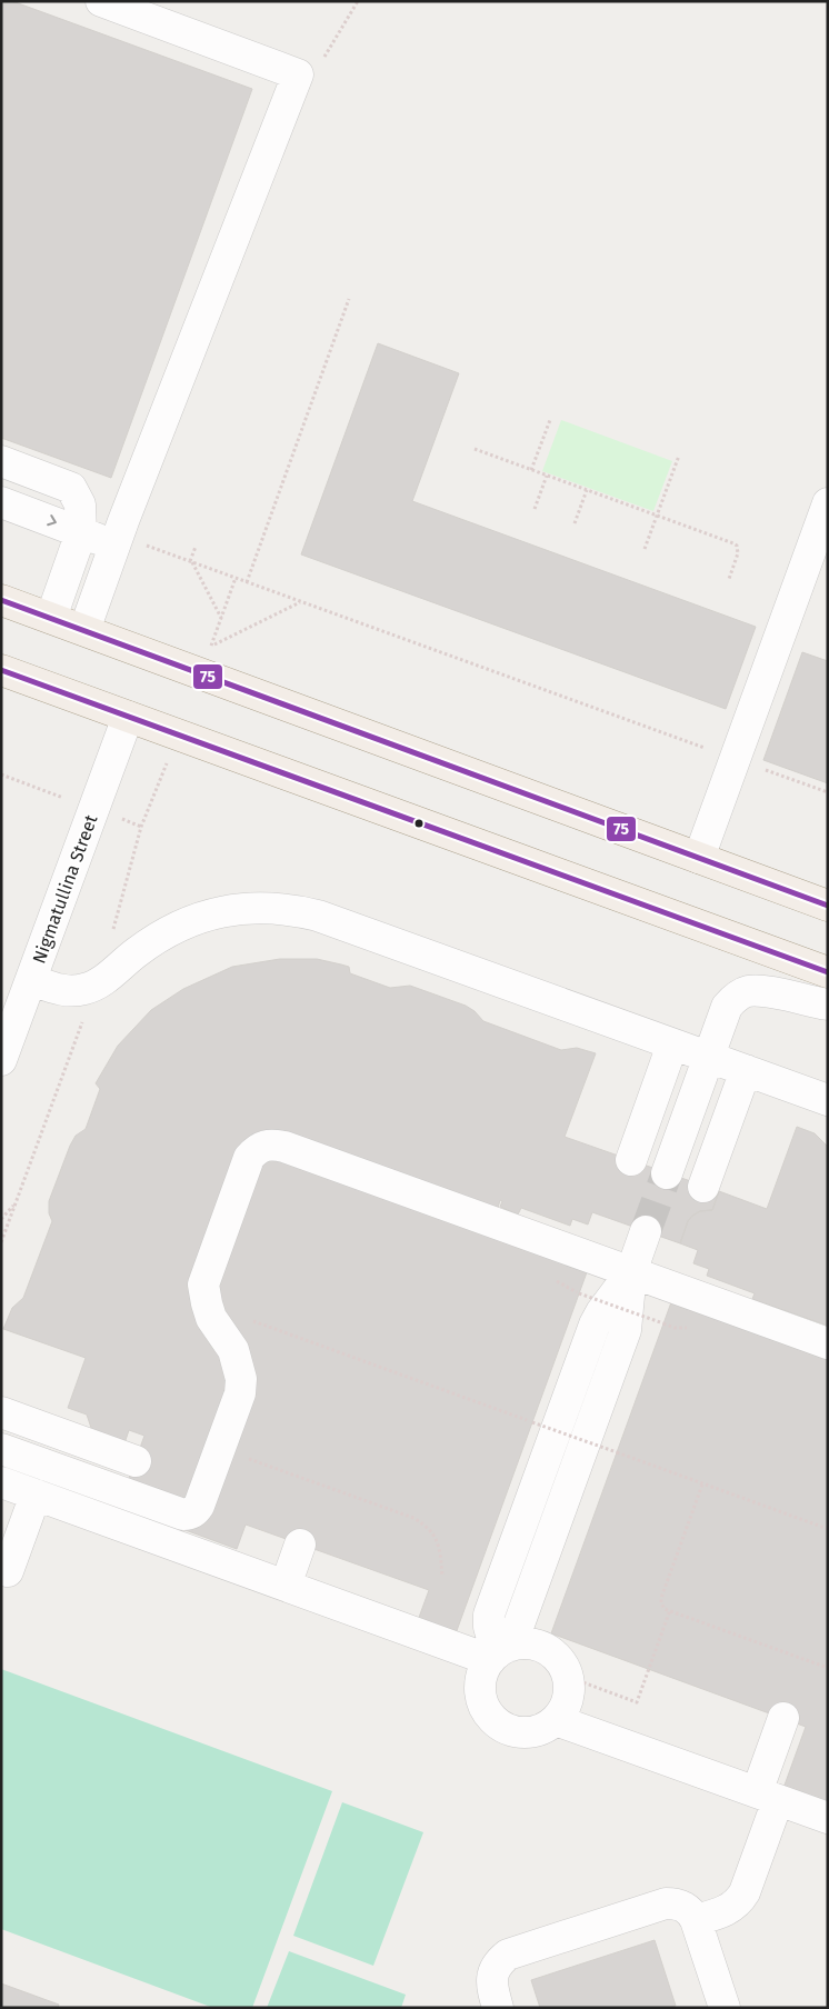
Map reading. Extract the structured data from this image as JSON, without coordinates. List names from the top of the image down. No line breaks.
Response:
{"streets":{"street":["Nigmatullina Street"]},"lines":["transit line 75"]}
